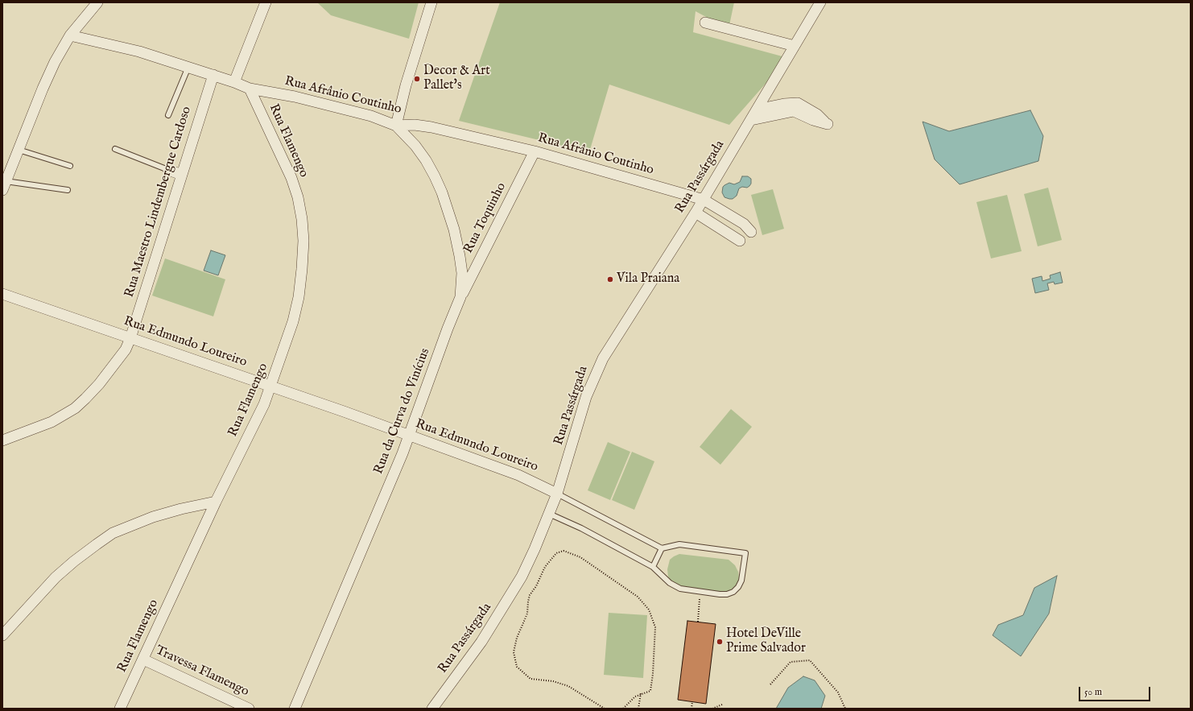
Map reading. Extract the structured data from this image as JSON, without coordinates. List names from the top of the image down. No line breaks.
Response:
{"streets":{"street":["Rua Afrânio Coutinho","Rua Flamengo","Rua Passárgada","Rua Maestro Lindembergue Cardoso","Rua Toquinho","Rua Edmundo Loureiro","Rua da Curva do Vinícius","Travessa Flamengo"]},"crossings":[["Rua Afrânio Coutinho","Rua Flamengo"],["Rua Afrânio Coutinho","Rua Passárgada"],["Rua Afrânio Coutinho","Rua Maestro Lindembergue Cardoso"],["Rua Afrânio Coutinho","Rua Toquinho"],["Rua Afrânio Coutinho","Rua da Curva do Vinícius"],["Rua Flamengo","Rua Edmundo Loureiro"],["Rua Flamengo","Travessa Flamengo"],["Rua Passárgada","Rua Edmundo Loureiro"],["Rua Maestro Lindembergue Cardoso","Rua Edmundo Loureiro"],["Rua Toquinho","Rua da Curva do Vinícius"],["Rua Edmundo Loureiro","Rua da Curva do Vinícius"]],"places":["Decor & Art Pallet's","Vila Praiana","Hotel DeVille Prime Salvador"],"scale_bar":"50 m"}
